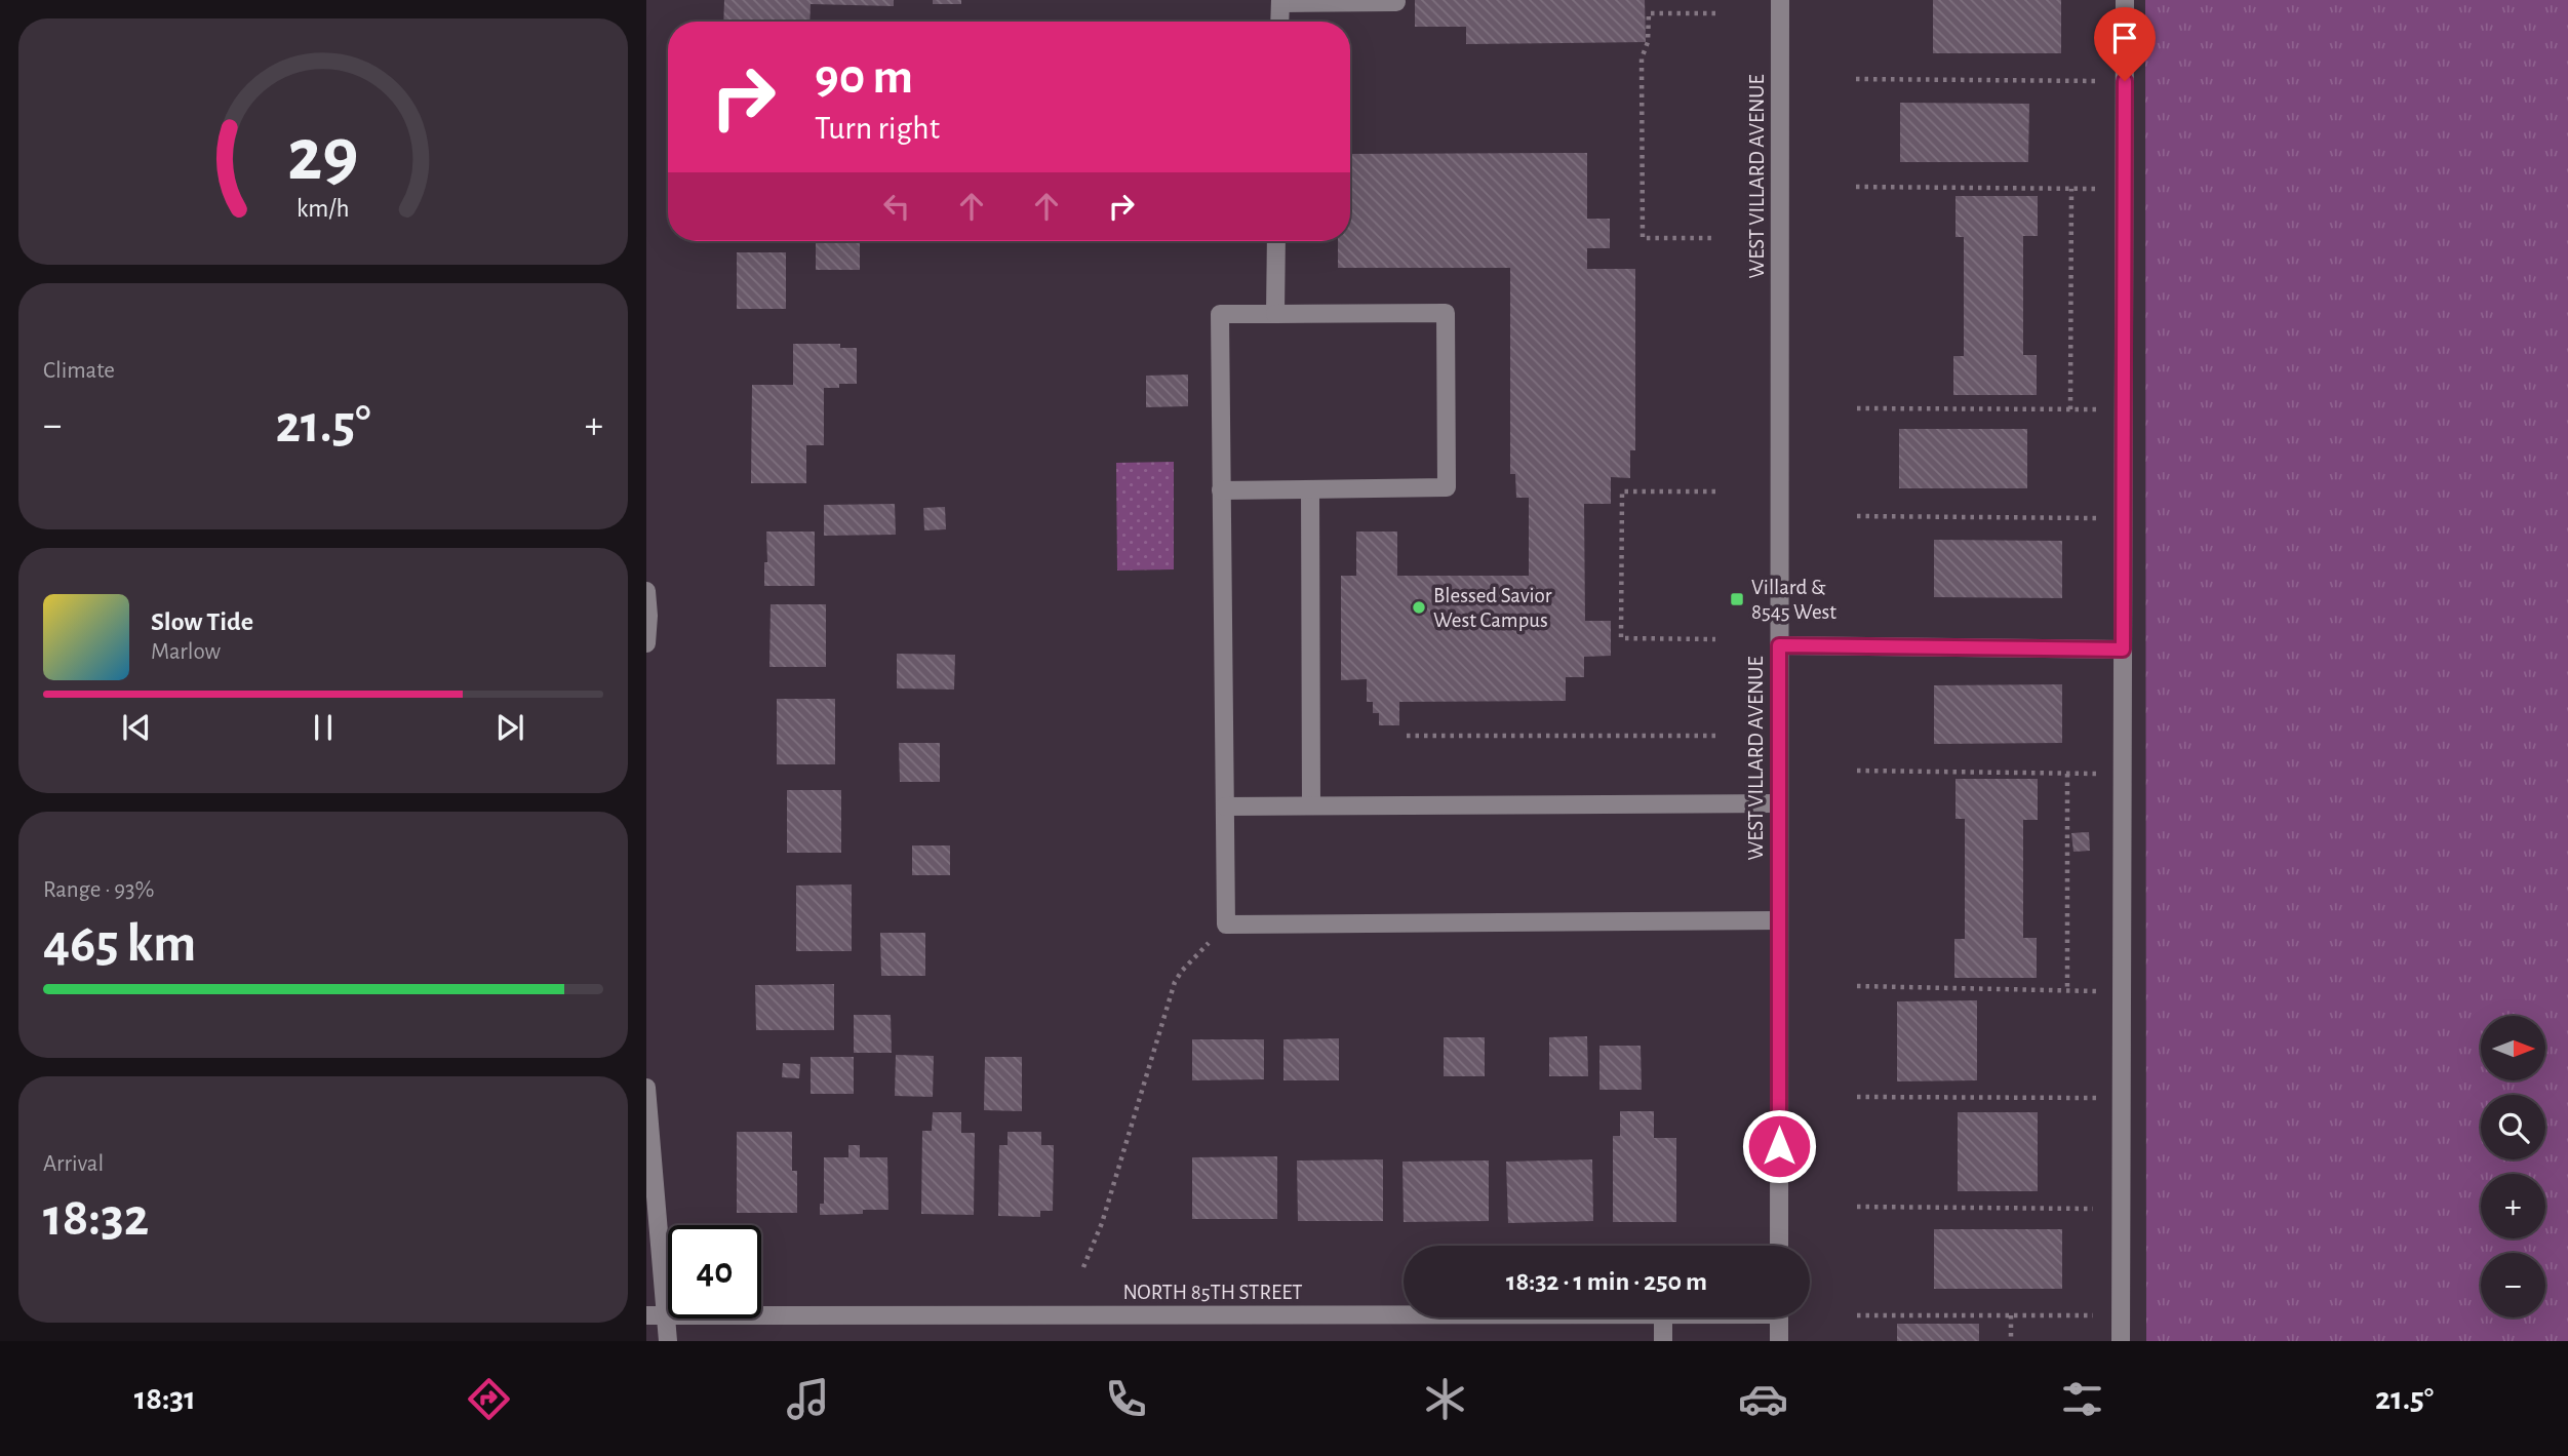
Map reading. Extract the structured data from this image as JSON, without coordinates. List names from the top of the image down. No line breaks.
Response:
{"streets":{"street":["WEST VILLARD AVENUE","NORTH 85TH STREET"]},"places":{"transit":["Villard & 8545 West"],"other":["Blessed Savior West Campus"]},"north":"right","page":{"turn":["90 m","Turn right"],"tile":["Climate",["Range · 93%","465 km"],["Arrival","18:32"]],"heat":["−","21.5°","+"],"song":["Slow Tide","Marlow"],"map_buttons":["+","−"],"limit":"40","trip":"18:32 · 1 min · 250 m","tabs":["18:31","21.5°"],"gauge":["29","km/h"]}}
